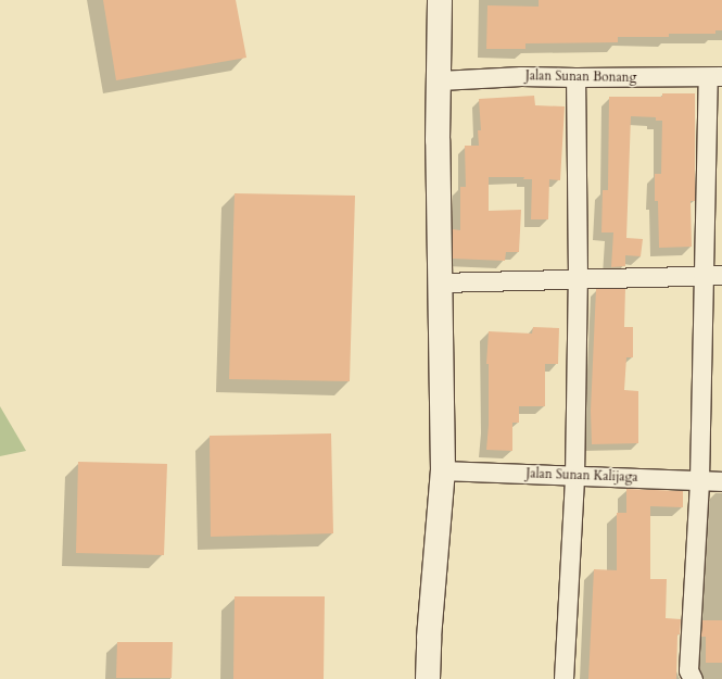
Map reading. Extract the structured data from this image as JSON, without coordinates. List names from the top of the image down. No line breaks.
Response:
{"streets":{"street":["Jalan Sunan Bonang","Jalan Sunan Kalijaga"]}}
